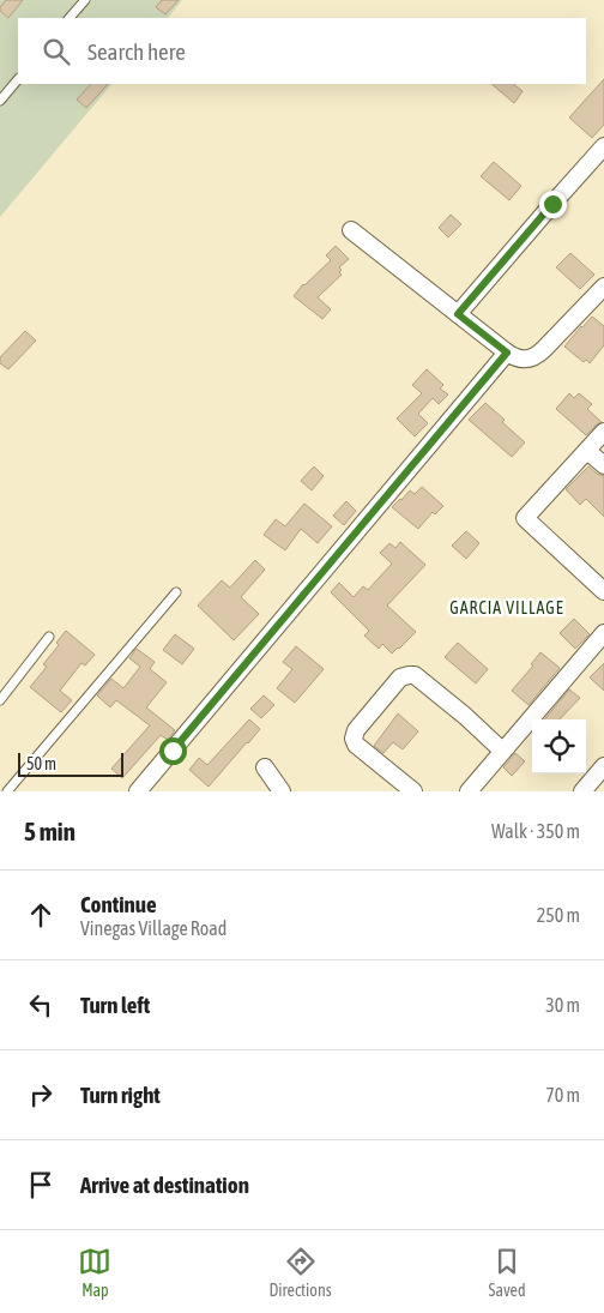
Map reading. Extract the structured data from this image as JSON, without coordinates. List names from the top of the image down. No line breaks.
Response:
{"districts":["GARCIA VILLAGE"],"scale_bar":"50 m","page":{"search":"Search here","scale":"50 m","heading":["5 min","Walk · 350 m"],"list":[["Continue","Vinegas Village Road","250 m"],["Turn left","30 m"],["Turn right","70 m"],"Arrive at destination"],"nav":["Map","Directions","Saved"]}}
